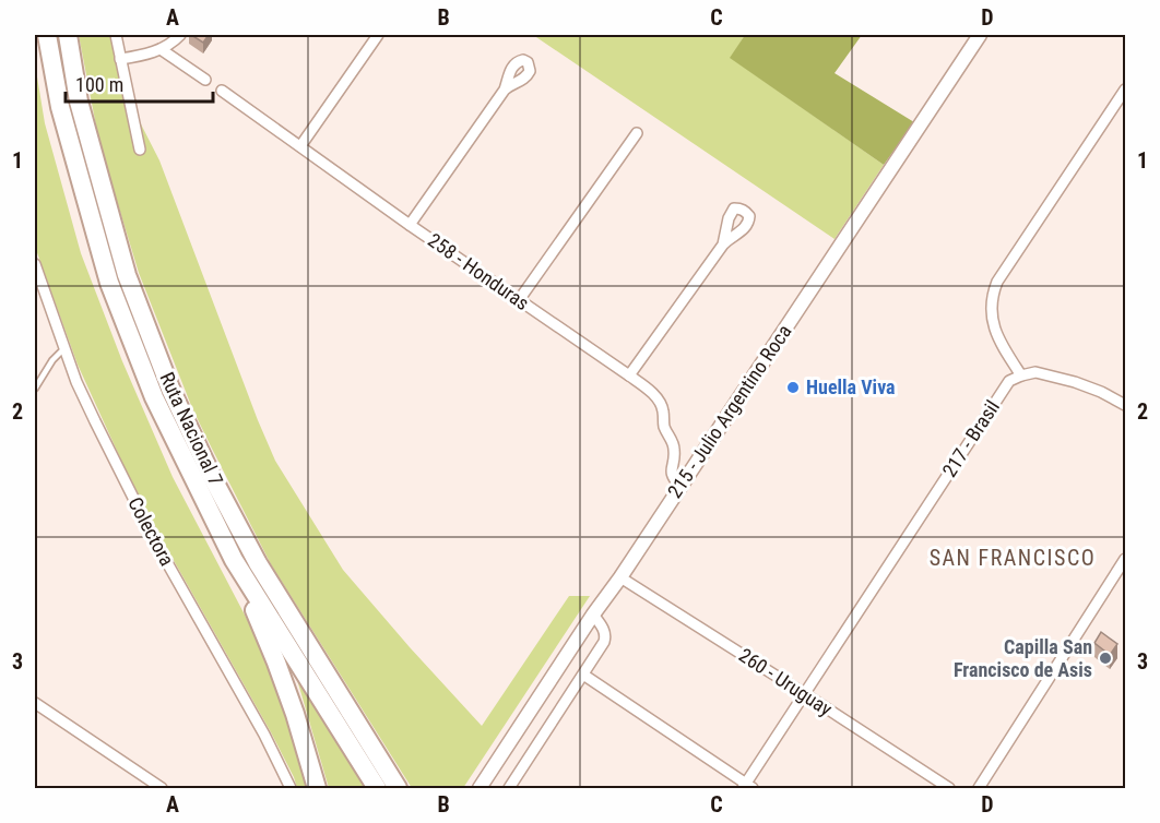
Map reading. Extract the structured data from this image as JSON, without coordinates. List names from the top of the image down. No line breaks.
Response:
{"streets":{"highway":["Ruta Nacional 7"],"street":["258 - Honduras","215 - Julio Argentino Roca","217 - Brasil","Colectora","260 - Uruguay"]},"crossings":[["258 - Honduras","215 - Julio Argentino Roca"],["215 - Julio Argentino Roca","260 - Uruguay"],["217 - Brasil","260 - Uruguay"]],"districts":["SAN FRANCISCO"],"places":["Huella Viva","Capilla San Francisco de Asis"],"scale_bar":"100 m","grid":{"columns":["A","B","C","D"],"rows":["1","2","3"]}}
